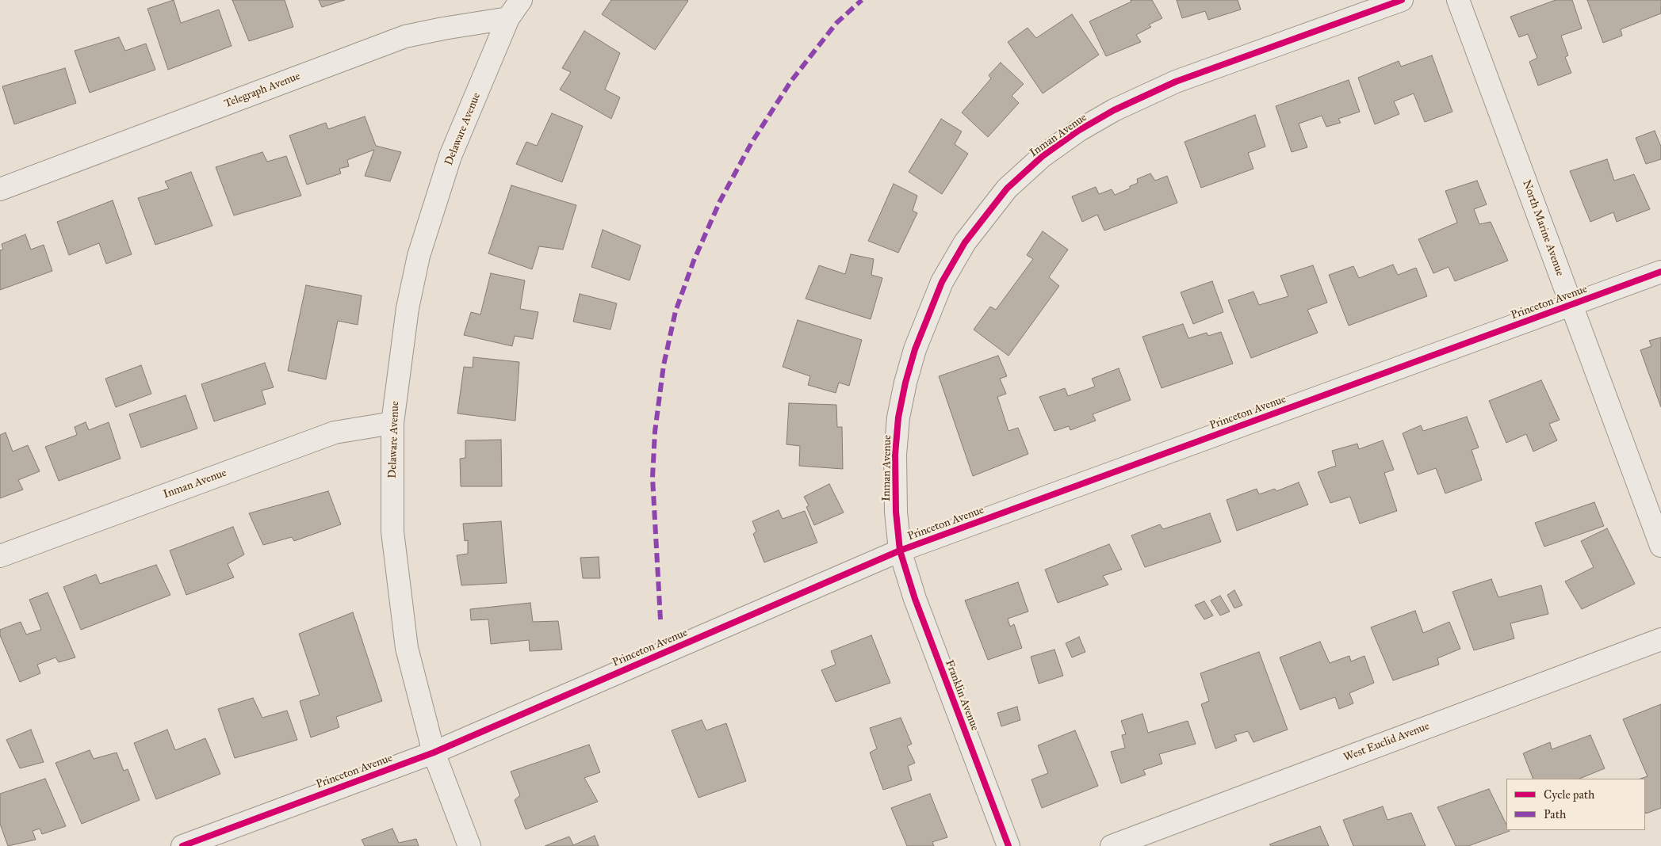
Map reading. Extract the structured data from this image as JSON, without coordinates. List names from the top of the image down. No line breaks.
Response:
{"streets":{"street":["Telegraph Avenue","Delaware Avenue","Inman Avenue","North Marine Avenue","Princeton Avenue","Franklin Avenue","West Euclid Avenue"]},"crossings":[["Telegraph Avenue","Delaware Avenue"],["Delaware Avenue","Inman Avenue"],["Delaware Avenue","Princeton Avenue"],["Inman Avenue","Princeton Avenue"],["Inman Avenue","Franklin Avenue"],["North Marine Avenue","Princeton Avenue"],["Princeton Avenue","Franklin Avenue"]],"legend":["Cycle path","Path"]}
